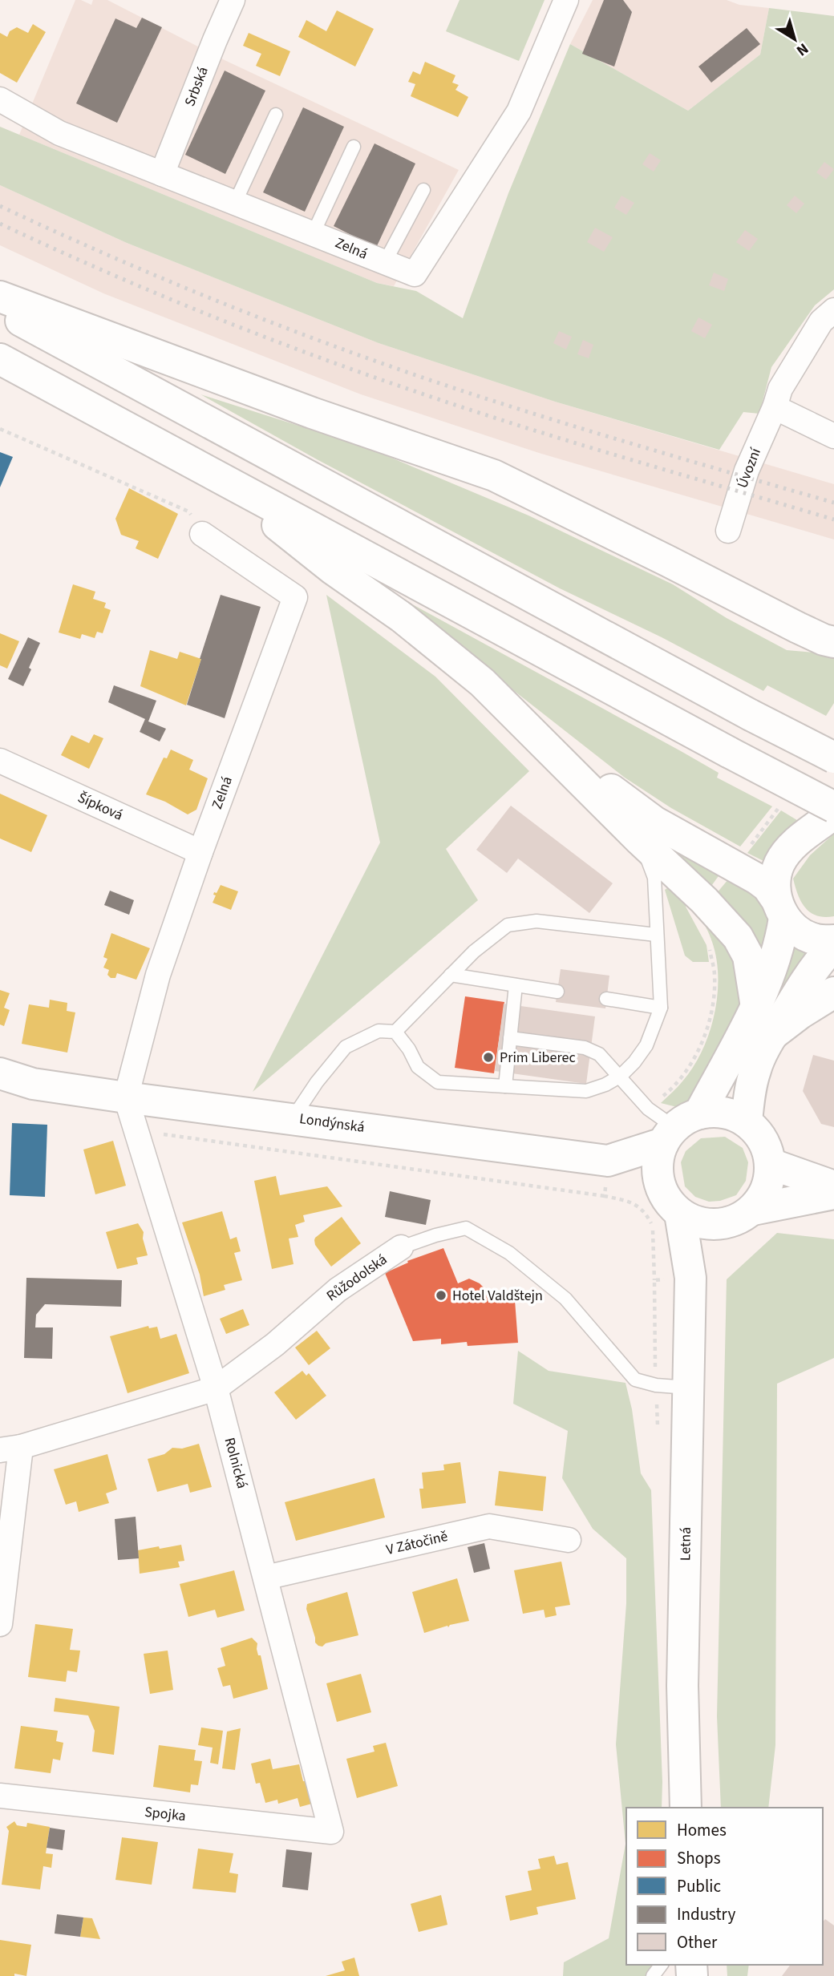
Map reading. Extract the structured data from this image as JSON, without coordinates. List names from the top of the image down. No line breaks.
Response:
{"streets":{"main road":["Londýnská","Letná"],"street":["Srbská","Zelná","Úvozní","Šípková","Růžodolská","Rolnická","V Zátočině","Spojka"]},"crossings":[["Srbská","Zelná"],["Zelná","Šípková"],["Zelná","Londýnská"],["Zelná","Rolnická"],["Londýnská","Rolnická"],["Londýnská","Letná"],["Růžodolská","Rolnická"],["Růžodolská","Letná"],["Rolnická","V Zátočině"],["Rolnická","Spojka"]],"places":["Prim Liberec","Hotel Valdštejn"],"legend":["Homes","Shops","Public","Industry","Other"],"north":"bottom right"}
